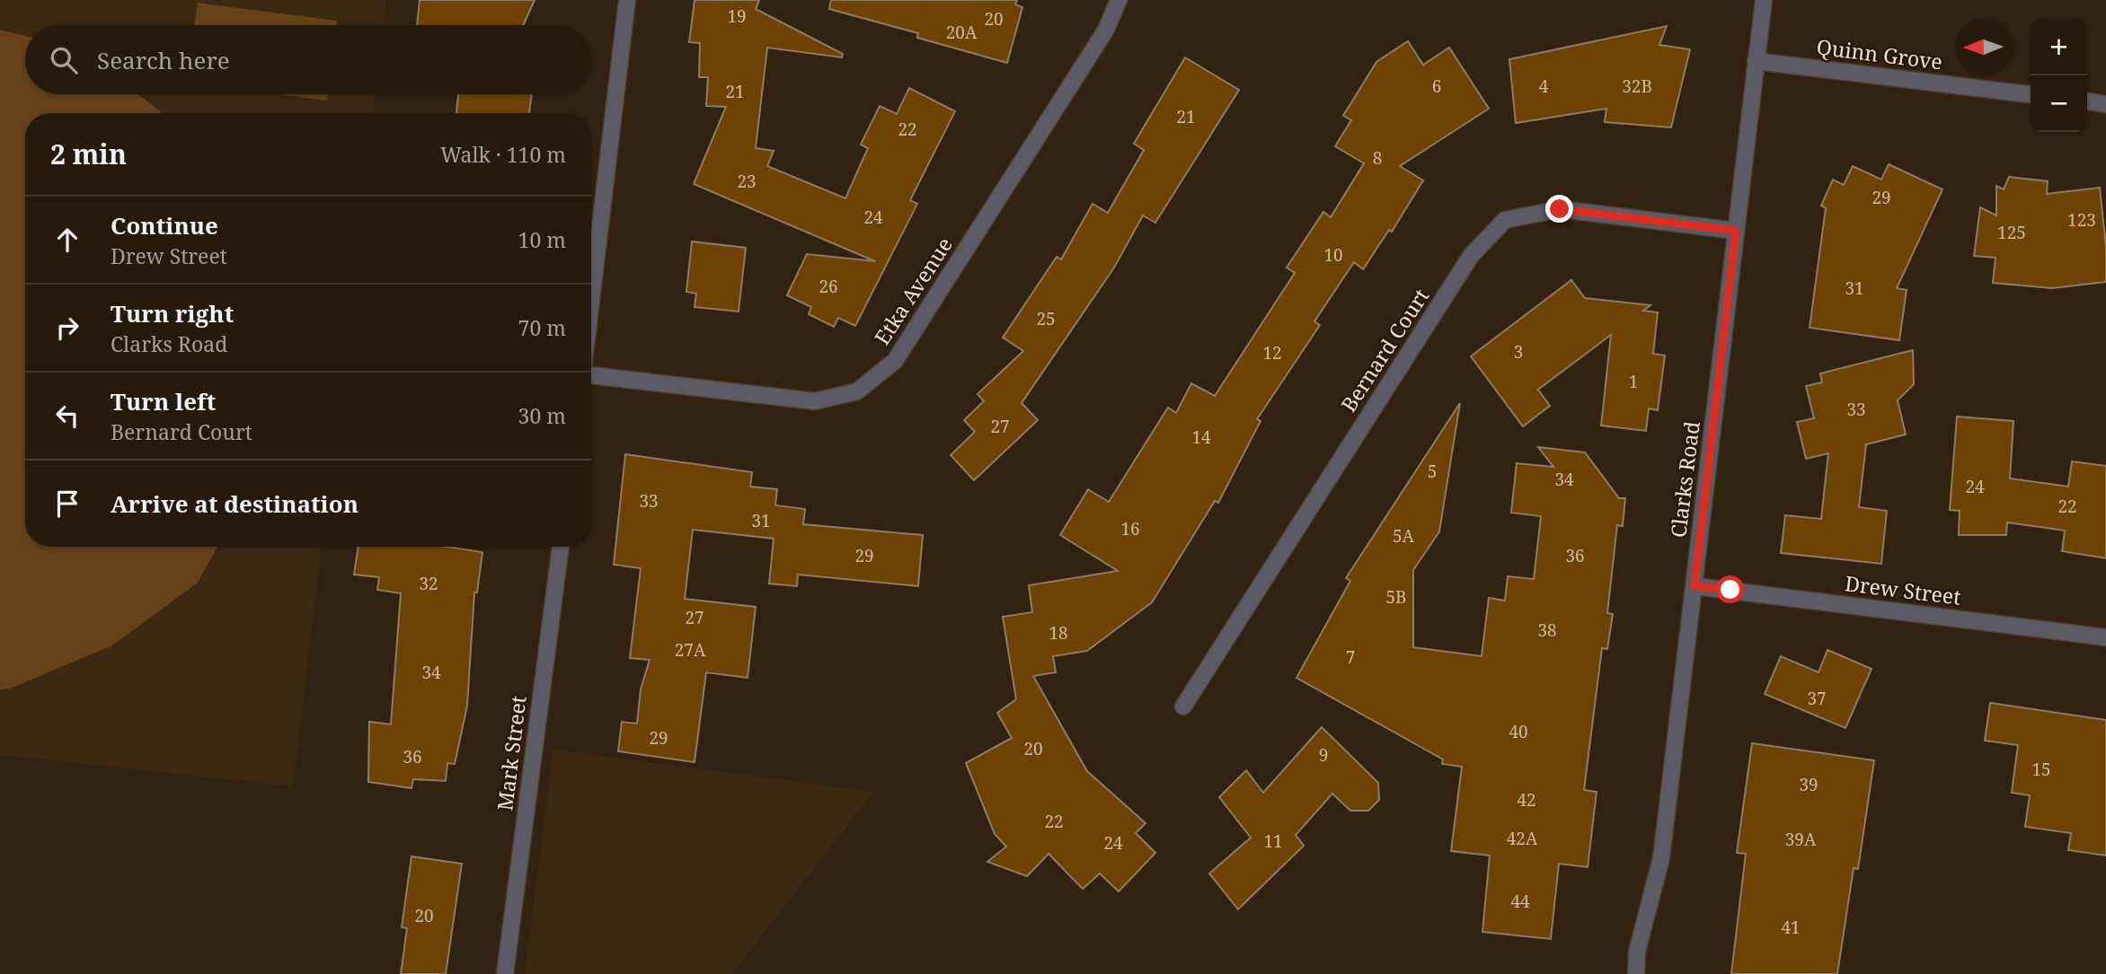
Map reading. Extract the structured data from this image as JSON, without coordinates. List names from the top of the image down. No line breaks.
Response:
{"streets":{"street":["Quinn Grove","Etka Avenue","Bernard Court","Clarks Road","Drew Street","Mark Street"]},"crossings":[["Quinn Grove","Clarks Road"],["Bernard Court","Clarks Road"],["Clarks Road","Drew Street"]],"house_numbers":["19","20","20A","6","4","32B","21","21","22","8","23","29","24","123","125","10","26","31","25","3","12","1","33","27","14","5","34","24","33","22","31","16","5A","29","36","32","5B","27","38","18","27A","7","34","37","40","29","20","9","36","15","39","42","22","42A","39A","11","24","44","20","41"],"north":"left","page":{"map_buttons":["+","−"],"search":"Search here","heading":["2 min","Walk · 110 m"],"list":[["Continue","Drew Street","10 m"],["Turn right","Clarks Road","70 m"],["Turn left","Bernard Court","30 m"],"Arrive at destination"]}}
